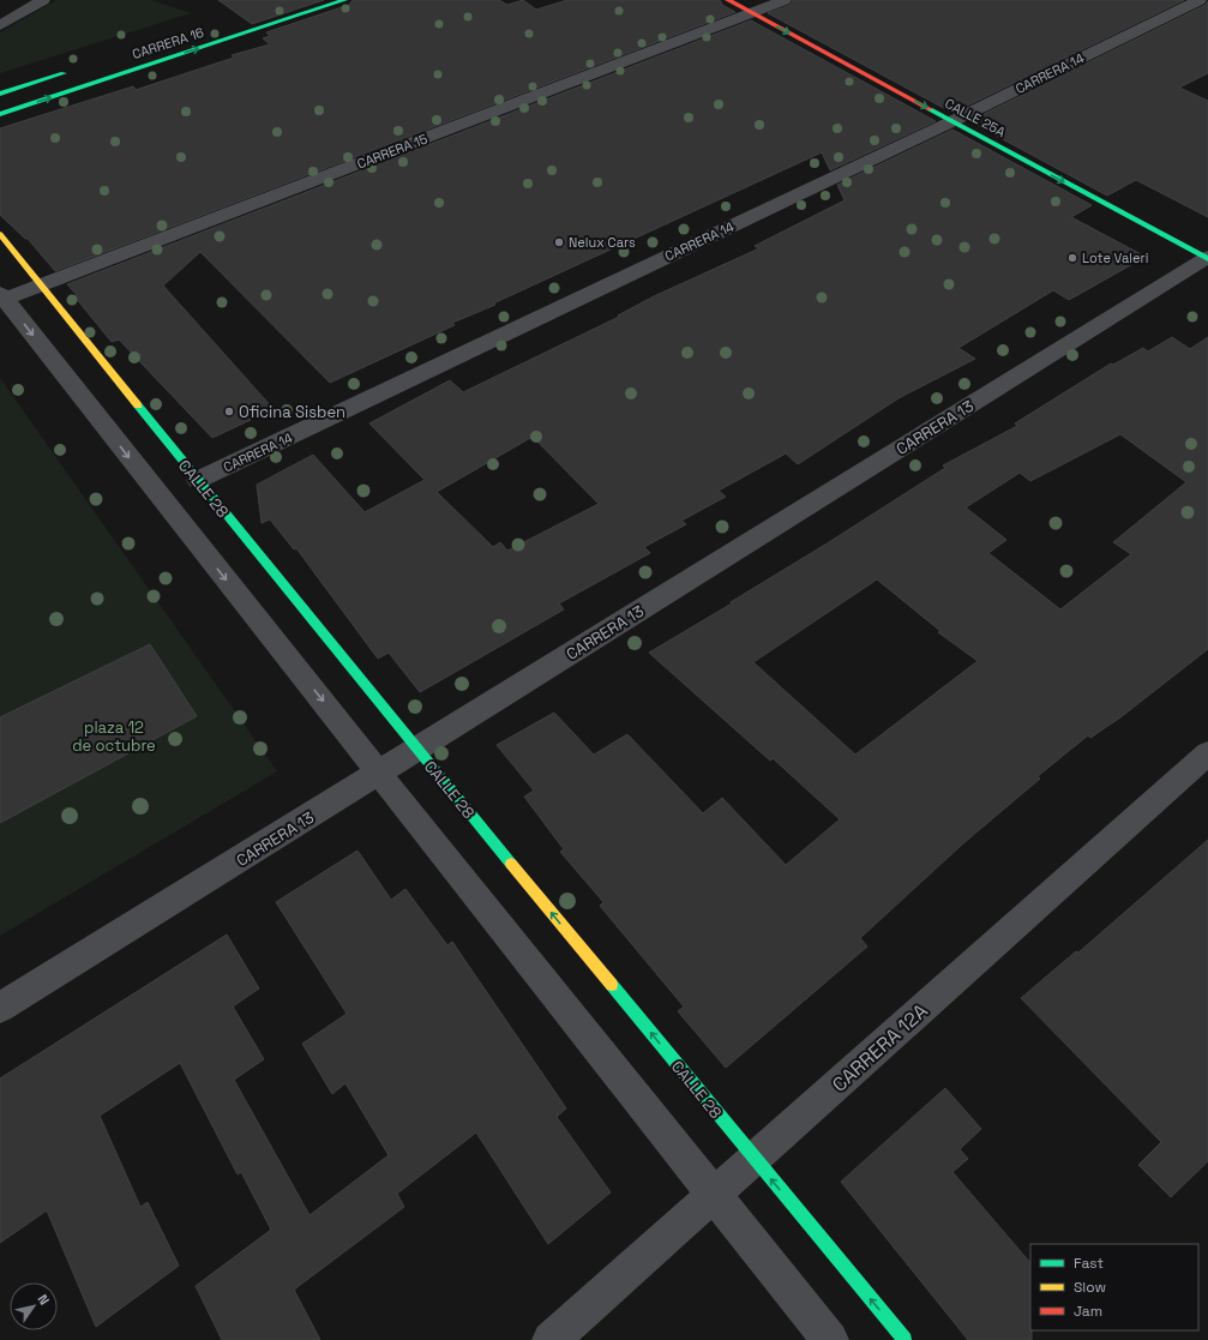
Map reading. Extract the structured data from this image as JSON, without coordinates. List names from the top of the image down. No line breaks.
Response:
{"streets":{"street":["CARRERA 16","CARRERA 14","CALLE 25A","CARRERA 15","CARRERA 13","CALLE 28","CARRERA 12A"]},"crossings":[["CARRERA 14","CALLE 25A"],["CARRERA 14","CALLE 28"],["CALLE 25A","CARRERA 15"],["CALLE 25A","CARRERA 13"],["CARRERA 15","CALLE 28"],["CARRERA 13","CALLE 28"],["CALLE 28","CARRERA 12A"]],"one_way":["CALLE 25A"],"parks":["plaza 12 de octubre"],"places":["Nelux Cars","Lote Valeri","Oficina Sisben"],"legend":["Fast","Slow","Jam"],"north":"top right"}
